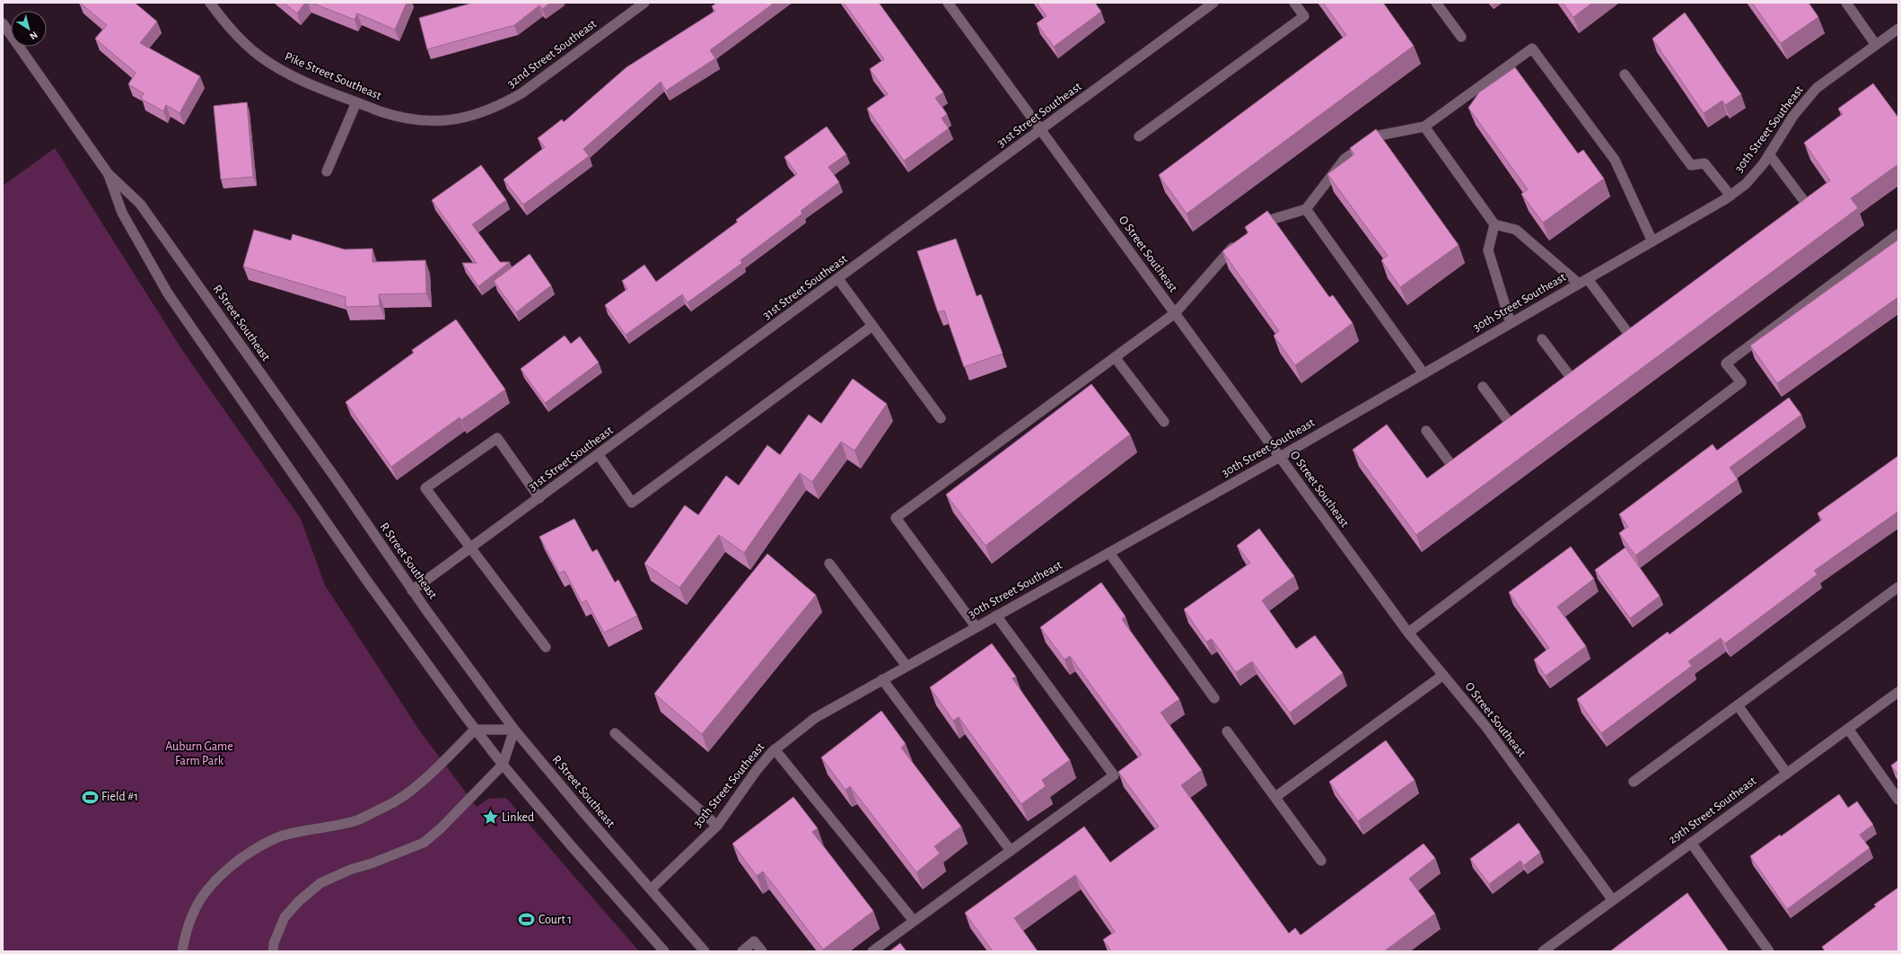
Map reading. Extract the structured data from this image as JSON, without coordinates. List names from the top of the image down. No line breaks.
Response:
{"streets":{"street":["32nd Street Southeast","Pike Street Southeast","31st Street Southeast","30th Street Southeast","O Street Southeast","R Street Southeast","29th Street Southeast"]},"crossings":[["32nd Street Southeast","Pike Street Southeast"],["31st Street Southeast","O Street Southeast"],["31st Street Southeast","R Street Southeast"],["30th Street Southeast","O Street Southeast"],["30th Street Southeast","R Street Southeast"],["O Street Southeast","29th Street Southeast"]],"parks":["Auburn Game Farm Park"],"places":{"sports":["Field #1","Court 1"],"place":["Linked"]},"north":"bottom right"}
